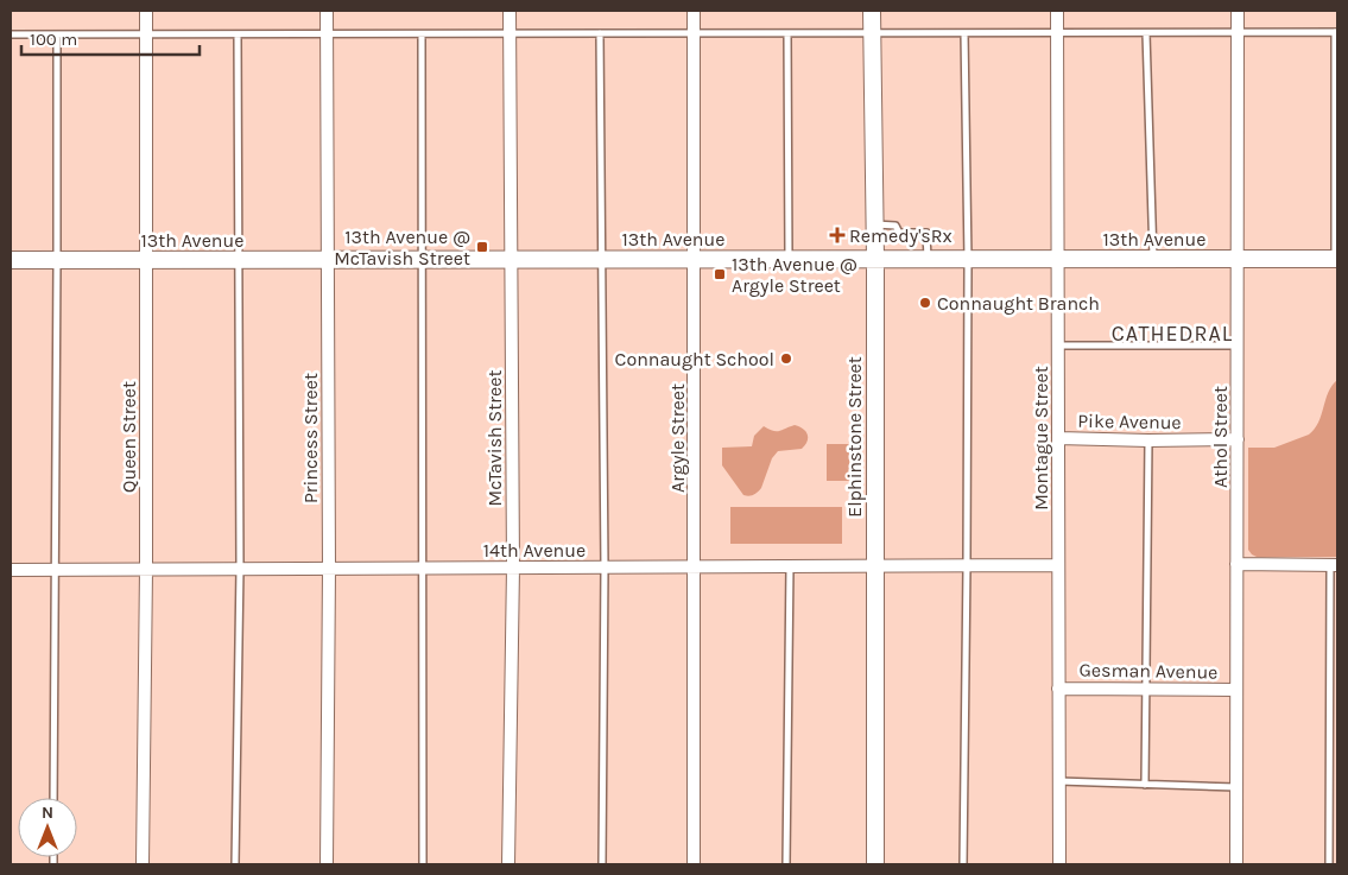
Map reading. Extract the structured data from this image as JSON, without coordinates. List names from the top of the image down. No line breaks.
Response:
{"streets":{"street":["13th Avenue","Pike Avenue","Queen Street","Elphinstone Street","Athol Street","Princess Street","McTavish Street","Argyle Street","Montague Street","14th Avenue","Gesman Avenue"]},"crossings":[["13th Avenue","Queen Street"],["13th Avenue","Elphinstone Street"],["13th Avenue","Athol Street"],["13th Avenue","Princess Street"],["13th Avenue","McTavish Street"],["13th Avenue","Argyle Street"],["13th Avenue","Montague Street"],["Pike Avenue","Athol Street"],["Pike Avenue","Montague Street"],["Queen Street","14th Avenue"],["Elphinstone Street","14th Avenue"],["Athol Street","Gesman Avenue"],["Princess Street","14th Avenue"],["McTavish Street","14th Avenue"],["Argyle Street","14th Avenue"],["Montague Street","14th Avenue"],["Montague Street","Gesman Avenue"]],"districts":["CATHEDRAL"],"places":{"health":["Remedy'sRx"],"transit":["13th Avenue @ McTavish Street","13th Avenue @ Argyle Street"],"other":["Connaught Branch","Connaught School"]},"scale_bar":"100 m","north":"top"}
